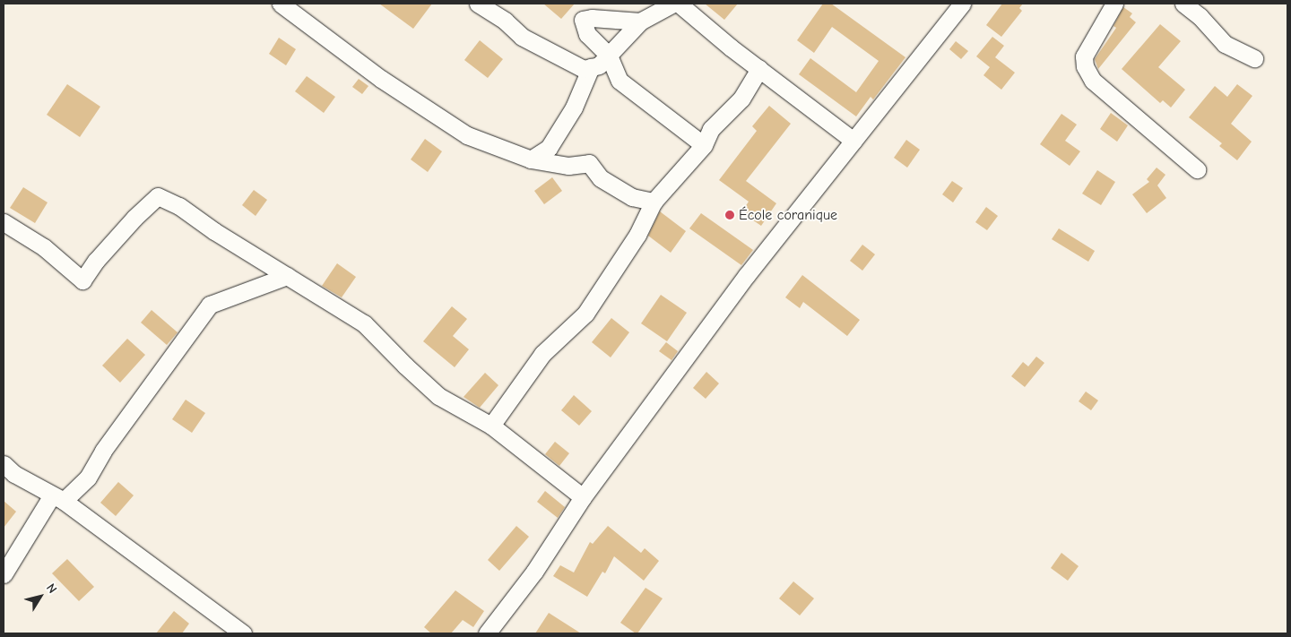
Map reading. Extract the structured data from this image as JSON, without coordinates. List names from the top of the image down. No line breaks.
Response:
{"places":["École coranique"],"north":"top right"}
